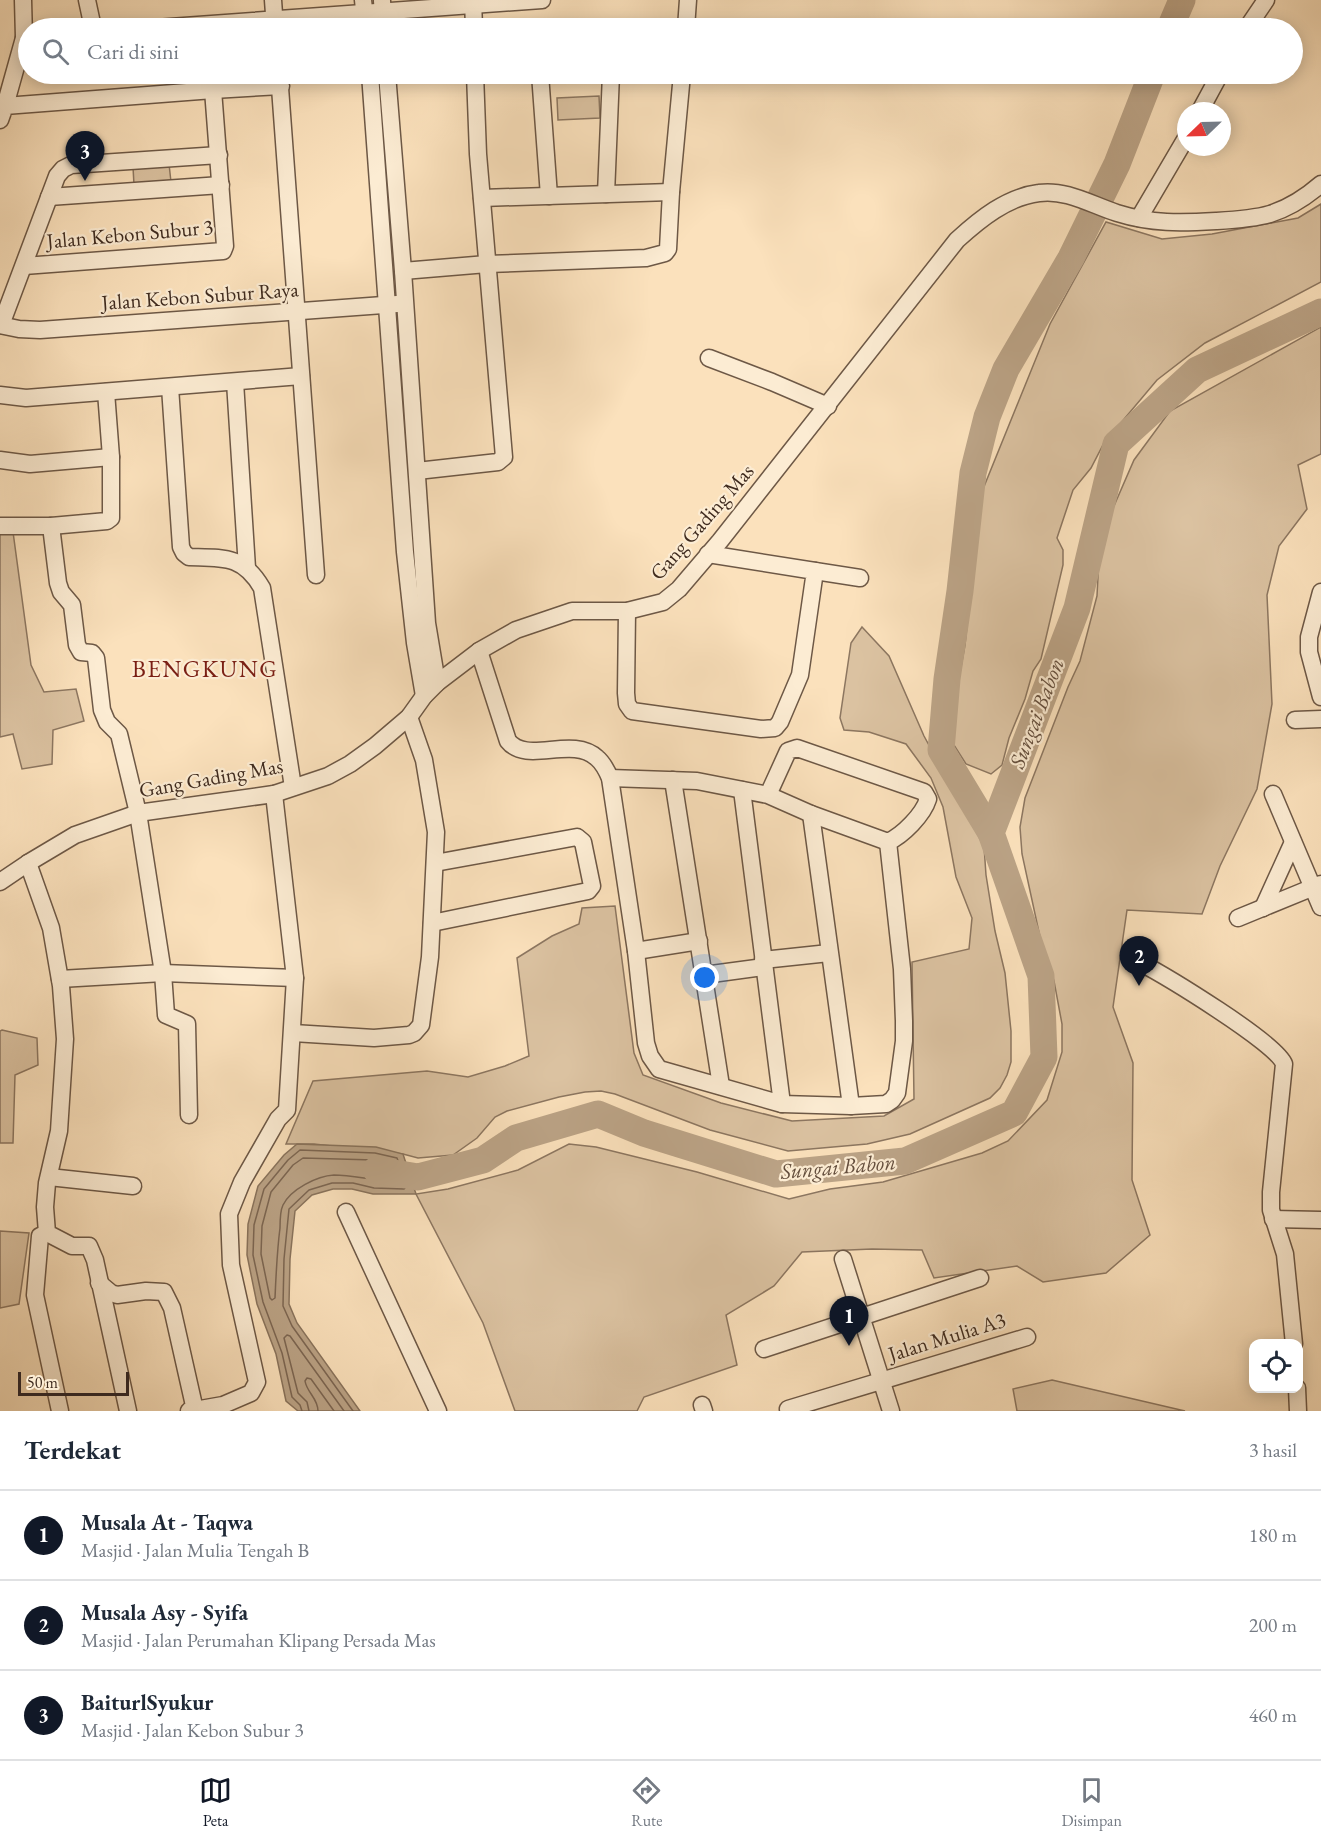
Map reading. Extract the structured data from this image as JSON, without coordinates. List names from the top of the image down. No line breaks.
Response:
{"streets":{"street":["Jalan Kebon Subur 3","Jalan Kebon Subur Raya","Gang Gading Mas","Jalan Mulia A3"]},"districts":["BENGKUNG"],"water":["Sungai Babon"],"scale_bar":"50 m","north":"bottom left","page":{"search":"Cari di sini","pins":["3","2","1"],"scale":"50 m","heading":["Terdekat","3 hasil"],"list":[{"mark":"1","name":"Musala At - Taqwa","note":"Masjid · Jalan Mulia Tengah B","value":"180 m"},{"mark":"2","name":"Musala Asy - Syifa","note":"Masjid · Jalan Perumahan Klipang Persada Mas","value":"200 m"},{"mark":"3","name":"BaiturlSyukur","note":"Masjid · Jalan Kebon Subur 3","value":"460 m"}],"nav":["Peta","Rute","Disimpan"]}}
